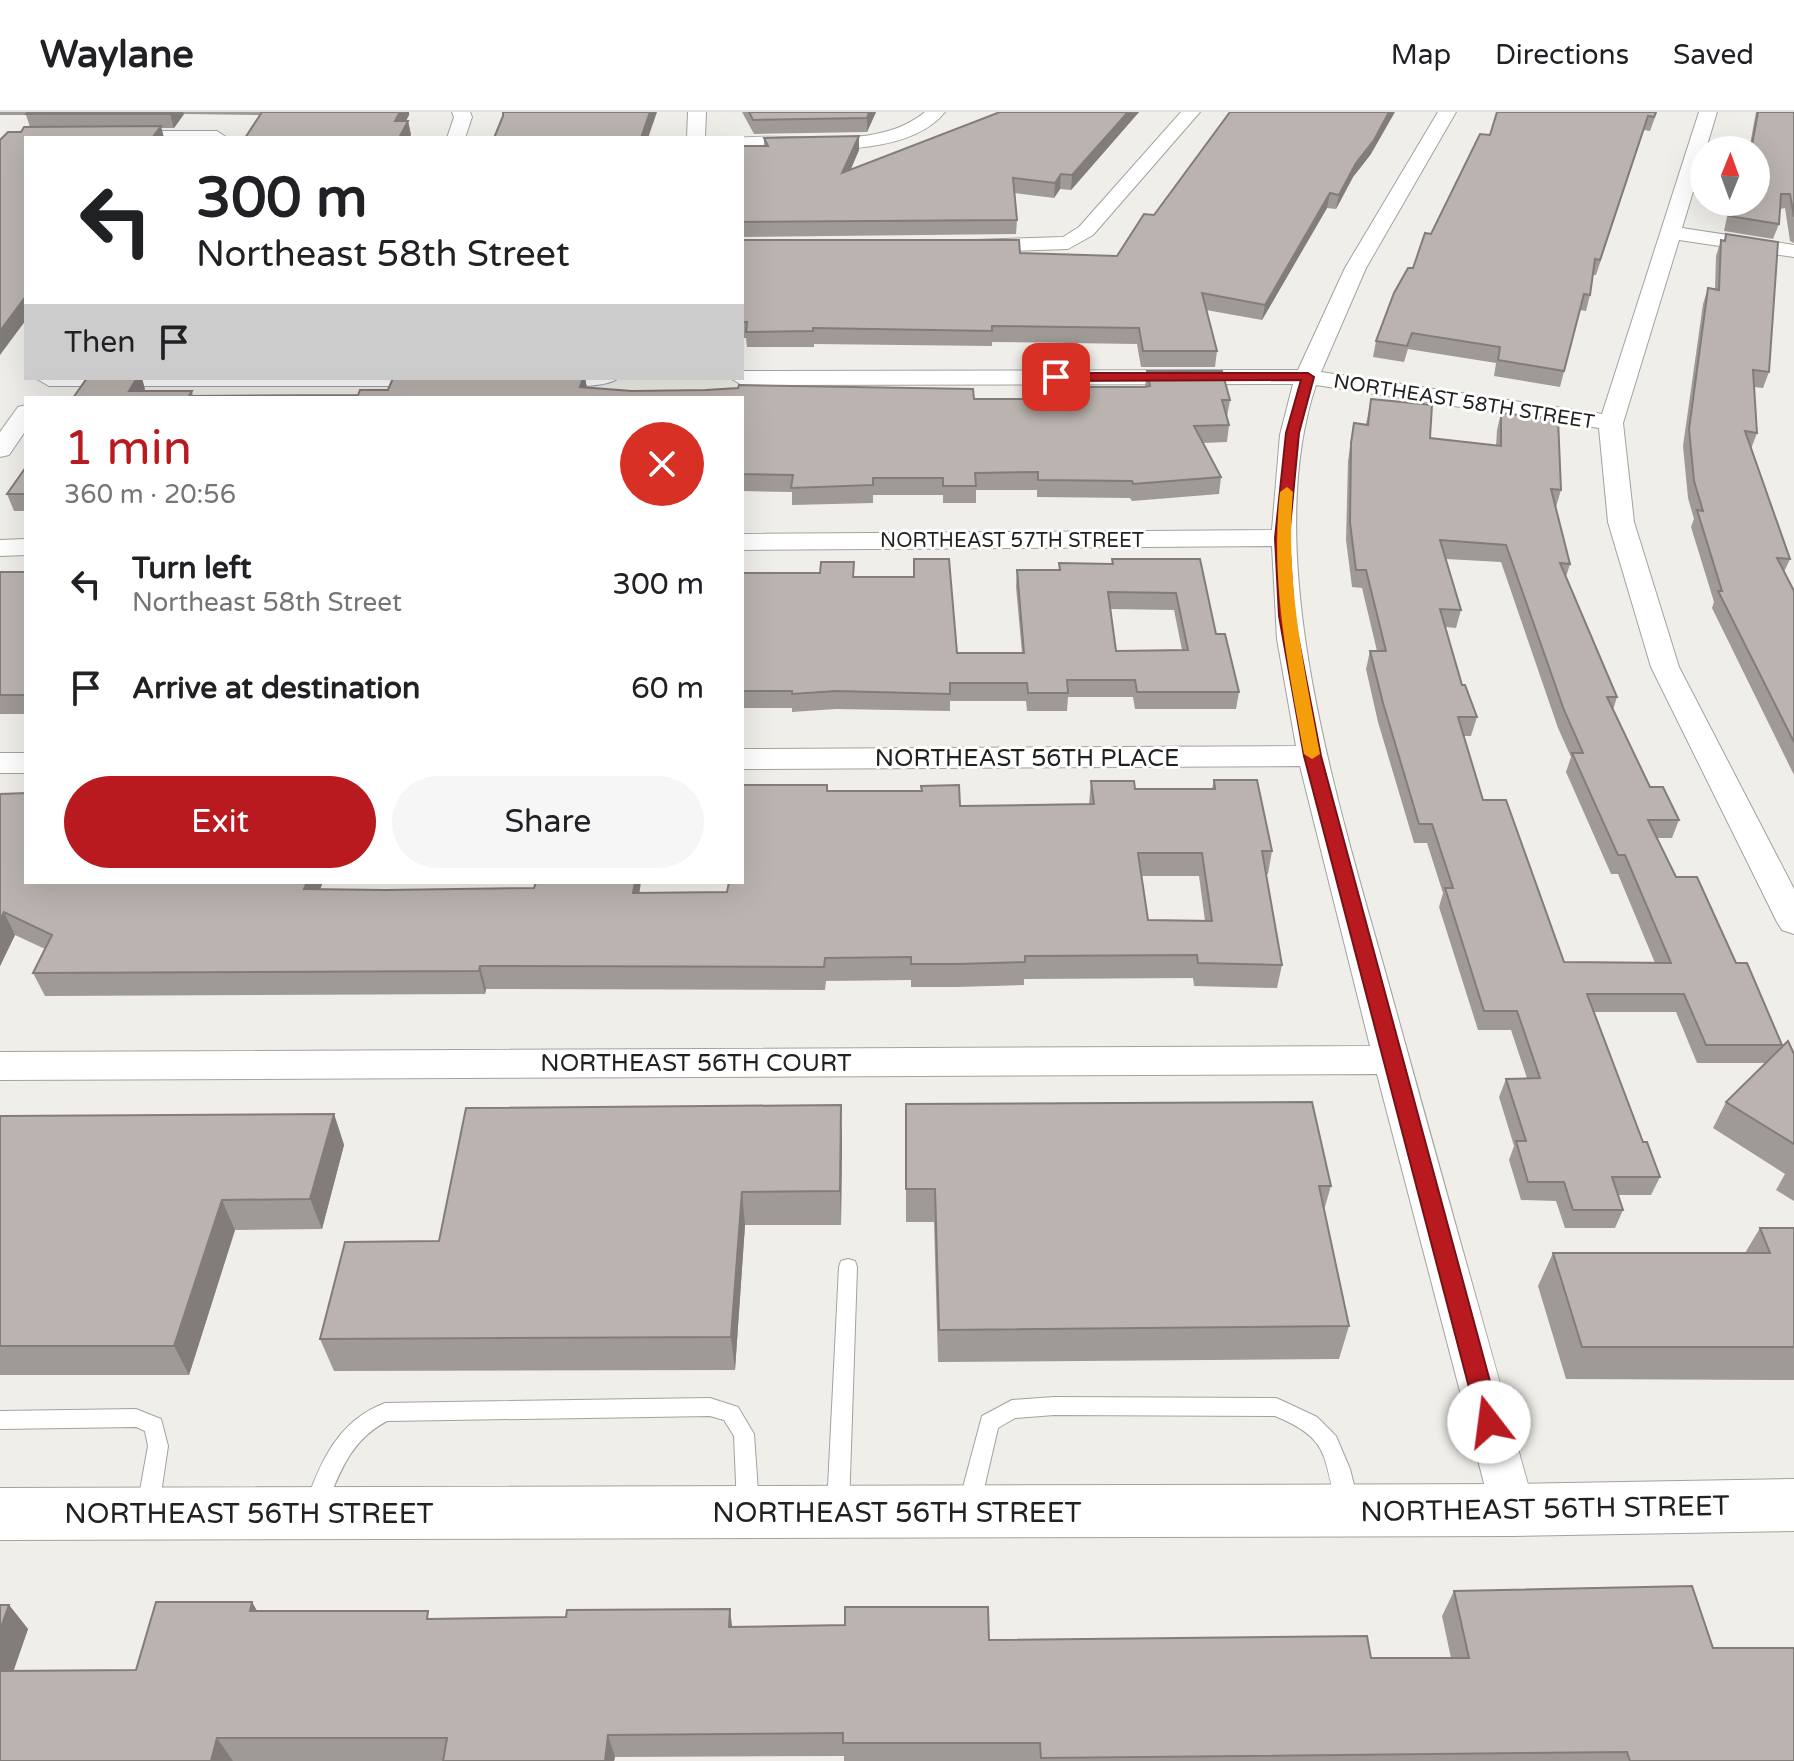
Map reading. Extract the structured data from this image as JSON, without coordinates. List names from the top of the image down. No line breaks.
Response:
{"streets":{"street":["NORTHEAST 58TH STREET","NORTHEAST 57TH STREET","NORTHEAST 56TH PLACE","NORTHEAST 56TH COURT","NORTHEAST 56TH STREET"]},"north":"top","page":{"header":"Waylane","nav":["Map","Directions","Saved"],"turn":["300 m","Northeast 58th Street"],"then":"Then","heading":["1 min","360 m · 20:56"],"list":[{"name":"Turn left","note":"Northeast 58th Street","value":"300 m"},{"name":"Arrive at destination","value":"60 m"}],"buttons":["Exit","Share"]}}
